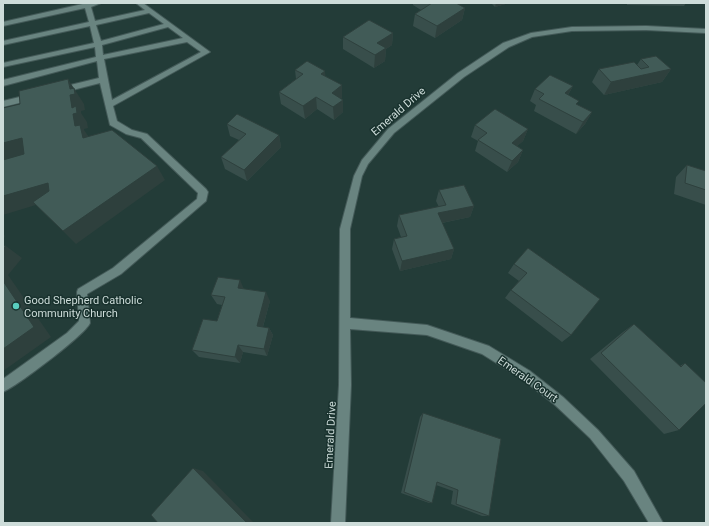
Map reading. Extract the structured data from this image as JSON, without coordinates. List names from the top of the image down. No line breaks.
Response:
{"streets":{"street":["Emerald Drive","Emerald Court"]},"crossings":[["Emerald Drive","Emerald Court"]],"places":["Good Shepherd Catholic Community Church"]}
